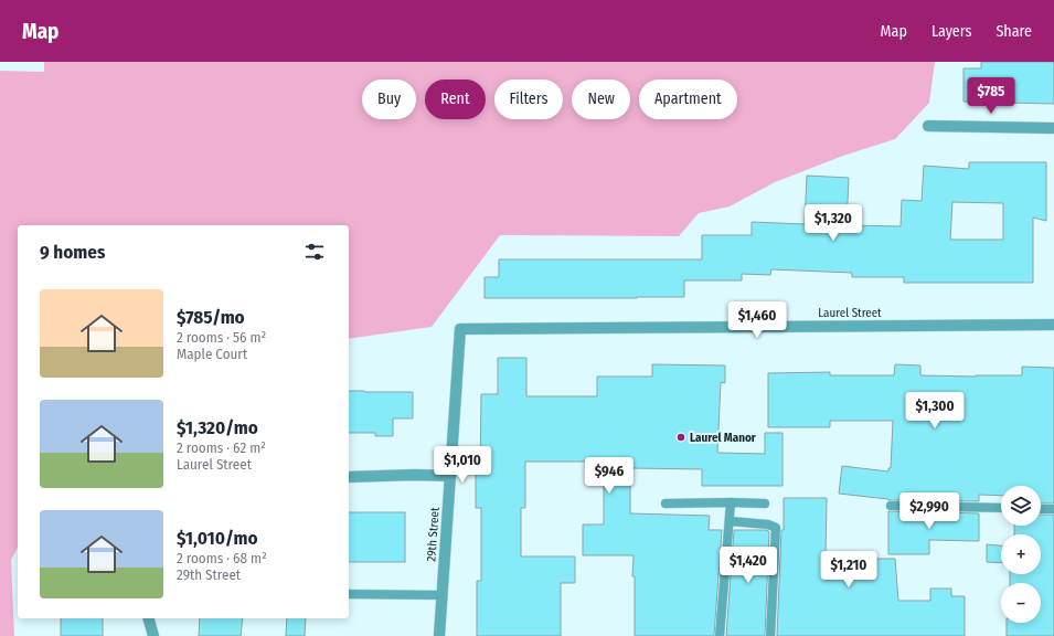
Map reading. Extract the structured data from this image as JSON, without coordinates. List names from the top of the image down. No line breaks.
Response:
{"streets":{"street":["Laurel Street","29th Street"]},"crossings":[["Laurel Street","29th Street"]],"places":["Laurel Manor"],"page":{"header":"Map","nav":["Map","Layers","Share"],"price":["$785","$1,320","$1,460","$1,300","$1,010","$946","$2,990","$1,420","$1,210"],"chip":["Buy","Rent","Filters","New","Apartment"],"heading":"9 homes","list":[{"name":"$785/mo","note":"2 rooms · 56 m² · Maple Court"},{"name":"$1,320/mo","note":"2 rooms · 62 m² · Laurel Street"},{"name":"$1,010/mo","note":"2 rooms · 68 m² · 29th Street"}],"map_buttons":["+","−"]}}
